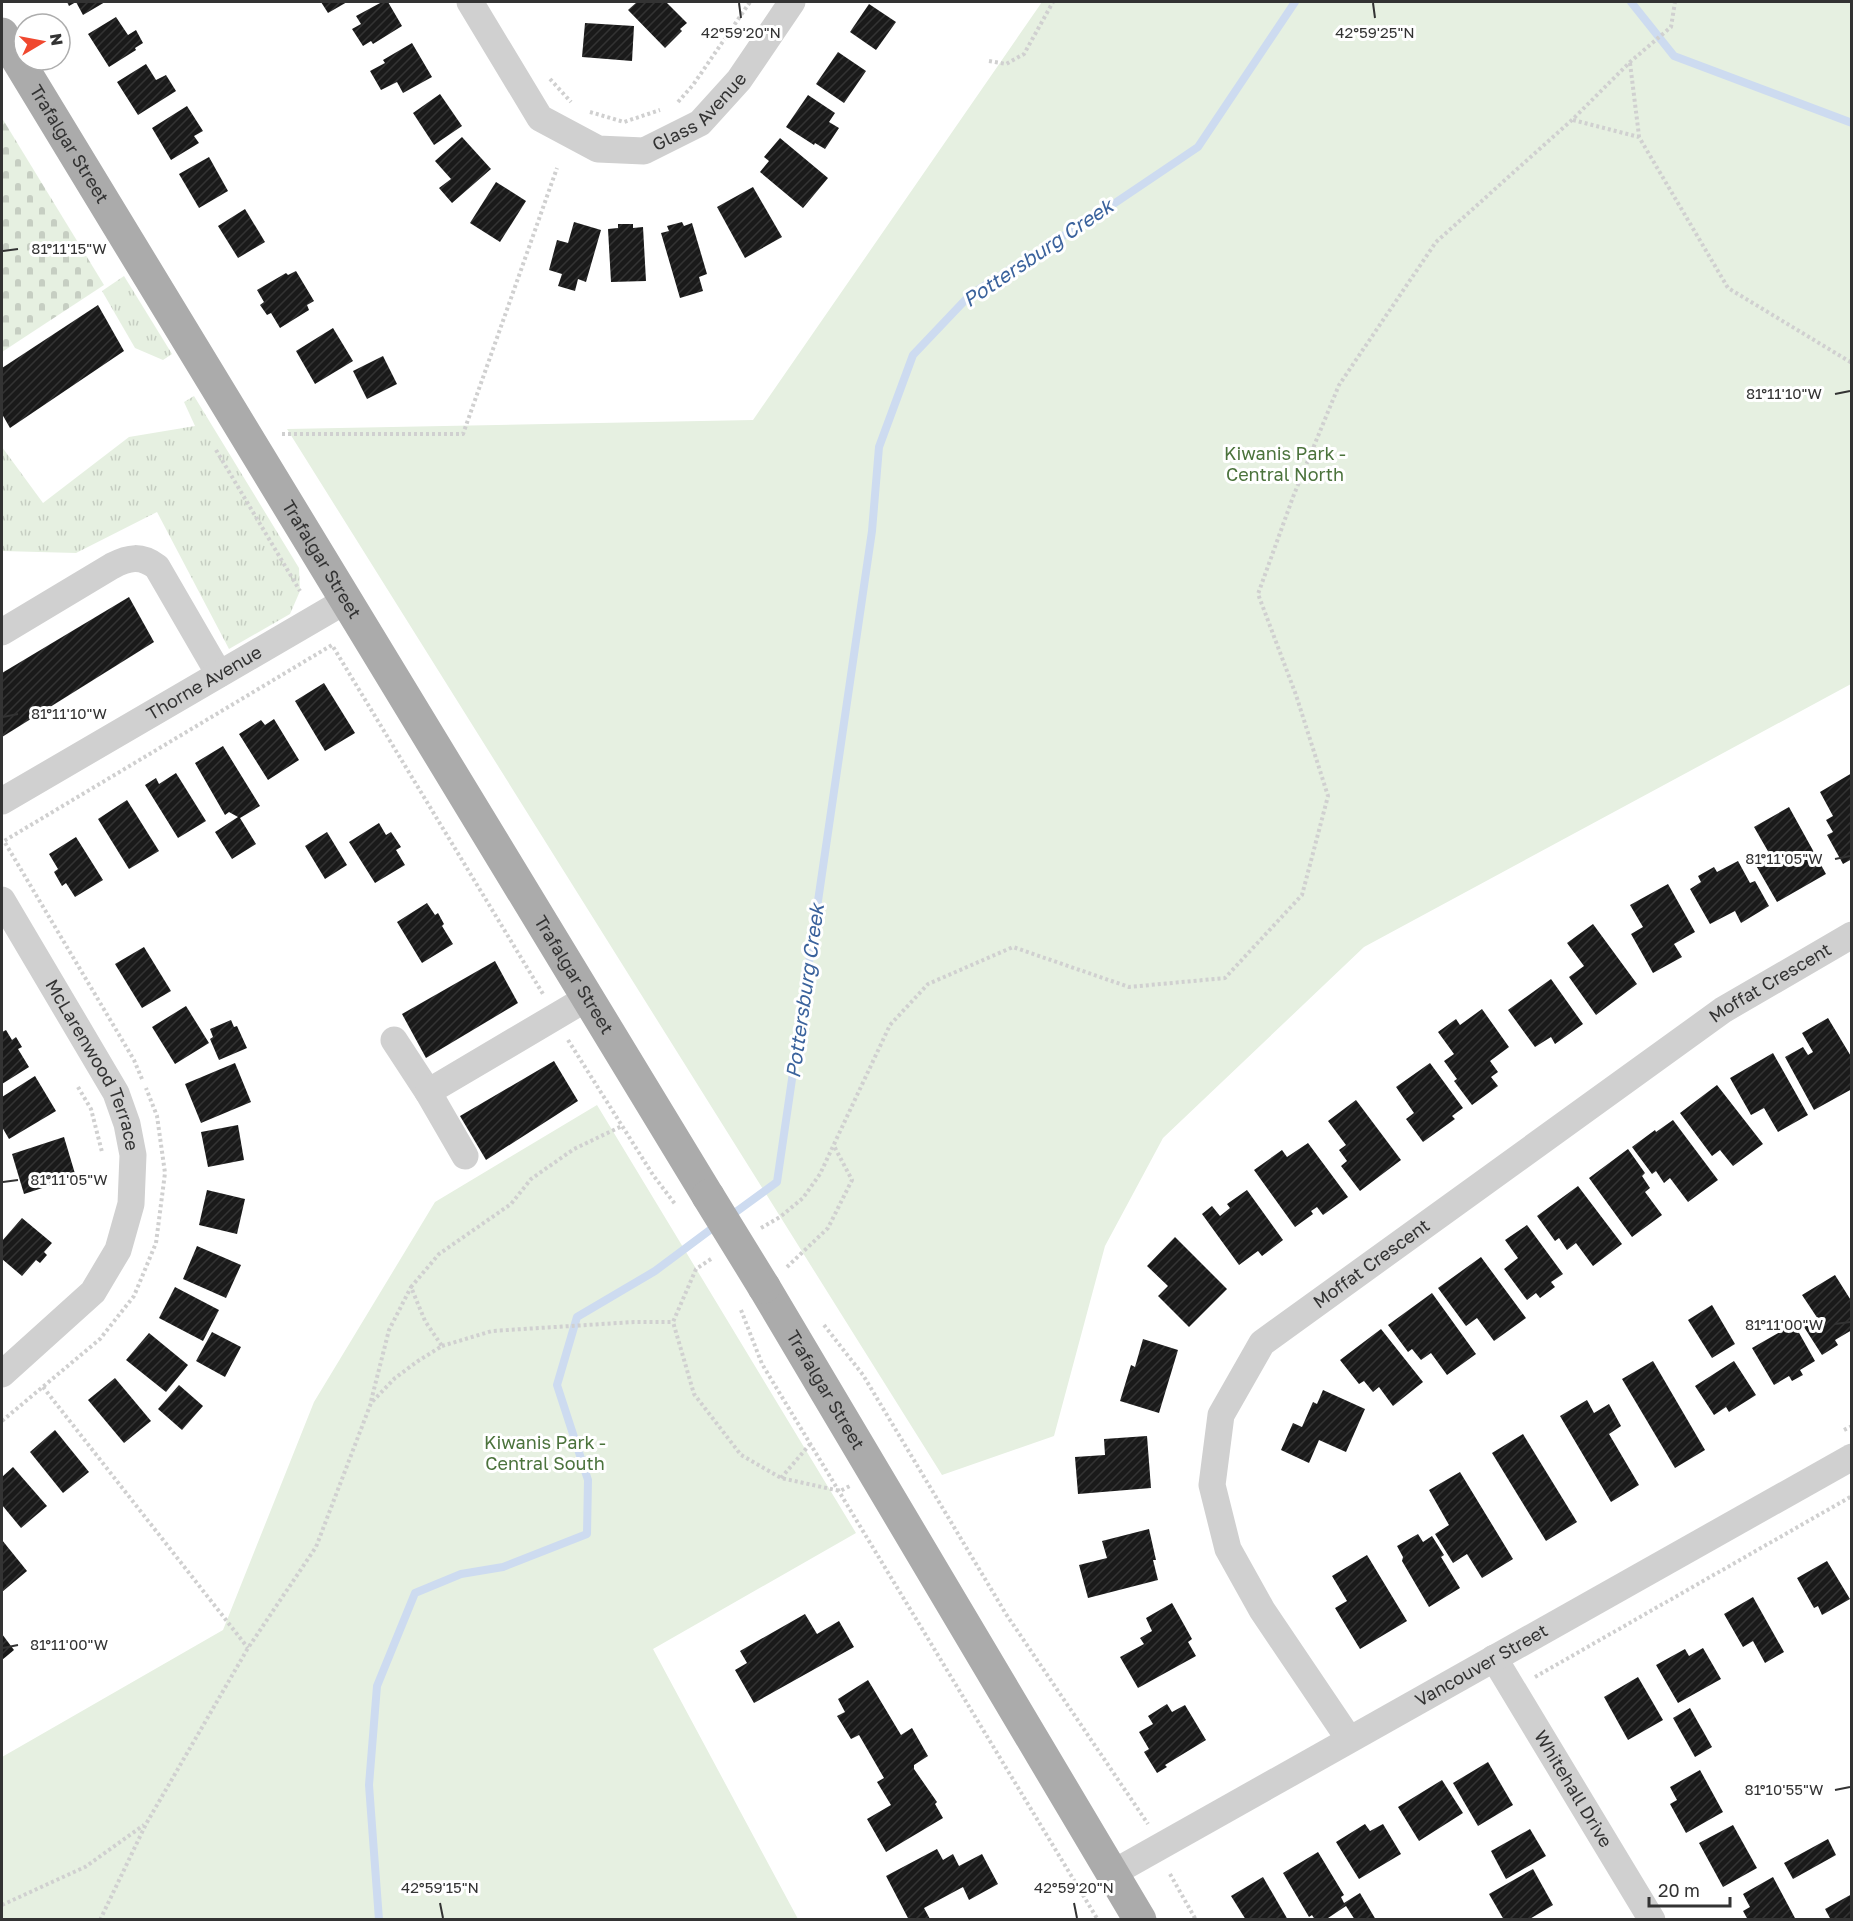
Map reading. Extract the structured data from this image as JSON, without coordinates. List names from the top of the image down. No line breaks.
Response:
{"streets":{"main road":["Trafalgar Street"],"street":["Glass Avenue","Thorne Avenue","Moffat Crescent","McLarenwood Terrace","Vancouver Street","Whitehall Drive"]},"crossings":[["Trafalgar Street","Thorne Avenue"],["Trafalgar Street","Vancouver Street"],["Moffat Crescent","Vancouver Street"],["Vancouver Street","Whitehall Drive"]],"water":["Pottersburg Creek"],"parks":["Kiwanis Park - Central North","Kiwanis Park - Central South"],"scale_bar":"20 m","north":"right","coordinates":["42°59'20\"N","42°59'25\"N","81°11'15\"W","81°11'10\"W","81°11'05\"W","81°11'00\"W","81°10'55\"W","42°59'15\"N"]}
